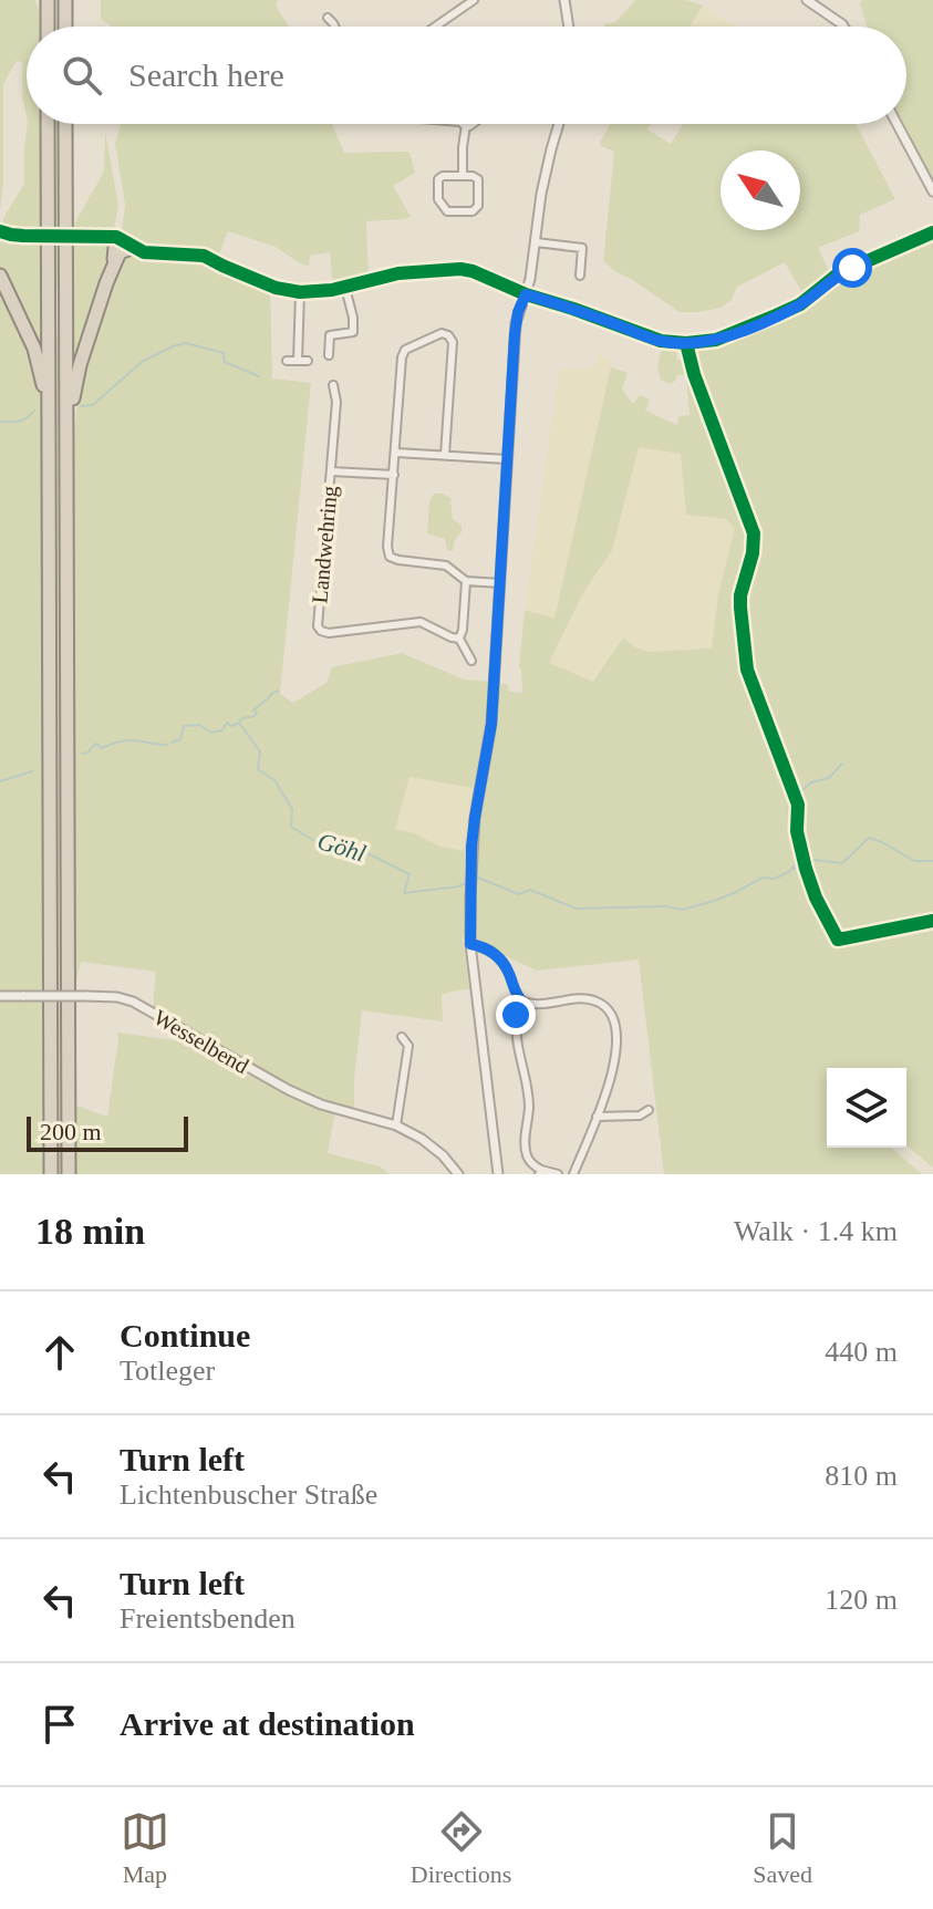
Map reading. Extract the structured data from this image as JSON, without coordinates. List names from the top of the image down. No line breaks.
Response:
{"streets":{"street":["Landwehring","Wesselbend"]},"water":["Göhl"],"scale_bar":"200 m","north":"top left","page":{"search":"Search here","scale":"200 m","heading":["18 min","Walk · 1.4 km"],"list":[["Continue","Totleger","440 m"],["Turn left","Lichtenbuscher Straße","810 m"],["Turn left","Freientsbenden","120 m"],"Arrive at destination"],"nav":["Map","Directions","Saved"]}}
